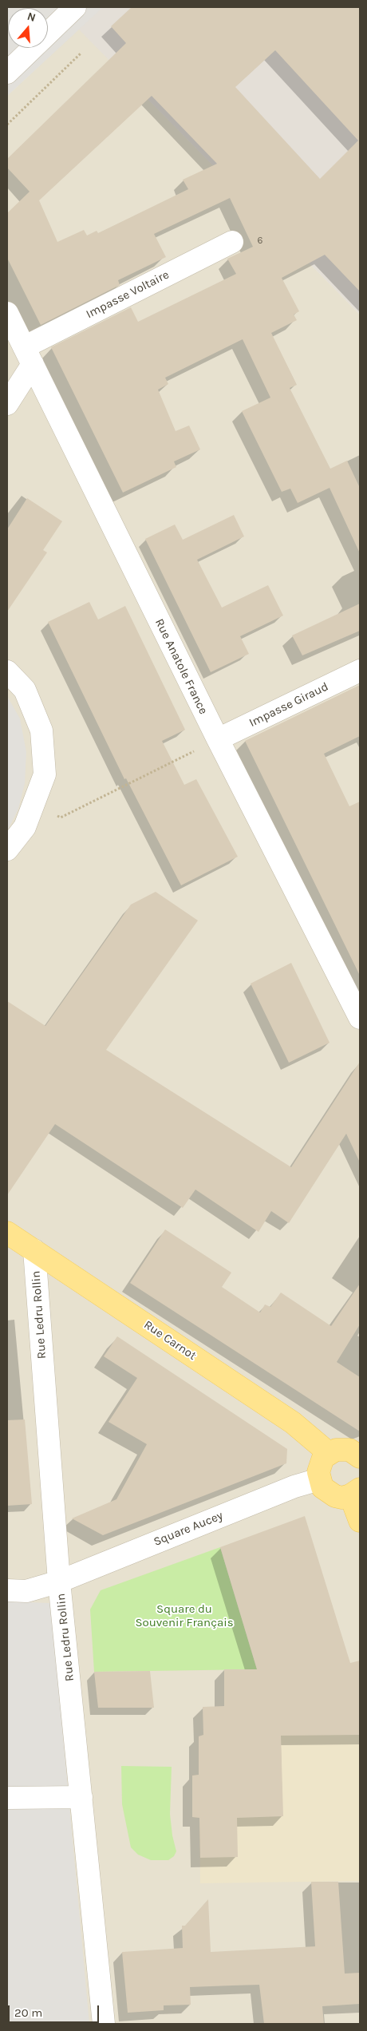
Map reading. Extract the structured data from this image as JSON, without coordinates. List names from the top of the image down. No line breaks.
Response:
{"streets":{"main road":["Rue Carnot"],"street":["Impasse Voltaire","Rue Anatole France","Impasse Giraud","Rue Ledru Rollin","Square Aucey"]},"crossings":[["Impasse Voltaire","Rue Anatole France"],["Rue Anatole France","Impasse Giraud"],["Rue Ledru Rollin","Rue Carnot"],["Rue Ledru Rollin","Square Aucey"]],"parks":["Square du Souvenir Français"],"house_numbers":["6"],"scale_bar":"20 m","north":"top"}
